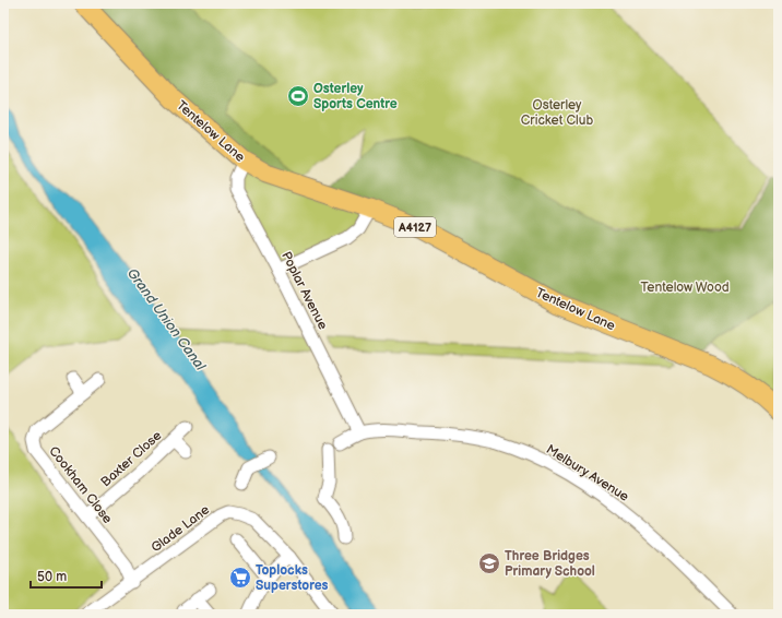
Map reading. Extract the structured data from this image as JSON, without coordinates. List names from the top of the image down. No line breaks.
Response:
{"streets":{"main road":["Tentelow Lane","A4127"],"street":["Poplar Avenue","Baxter Close","Melbury Avenue","Cookham Close","Glade Lane"]},"crossings":[["Tentelow Lane","Poplar Avenue"],["Poplar Avenue","Melbury Avenue"],["Baxter Close","Cookham Close"],["Cookham Close","Glade Lane"]],"water":["Grand Union Canal"],"parks":["Osterley Cricket Club","Tentelow Wood"],"places":{"sports":["Osterley Sports Centre"],"school or university":["Three Bridges Primary School"],"supermarket":["Toplocks Superstores"]},"scale_bar":"50 m"}
